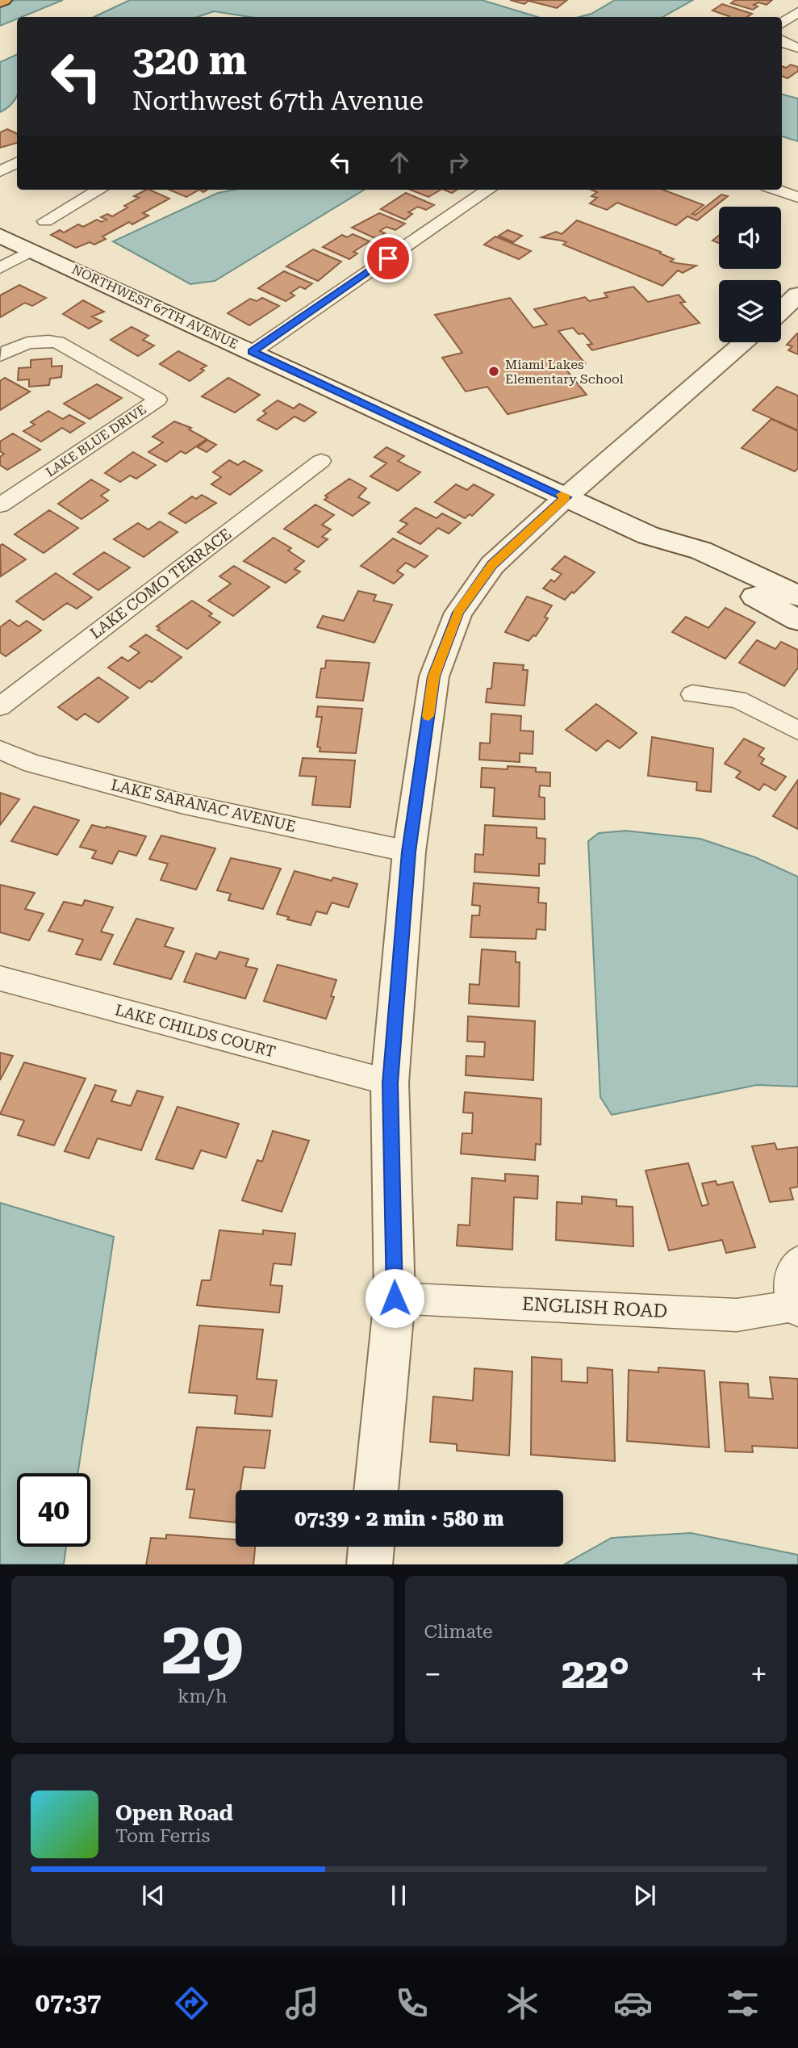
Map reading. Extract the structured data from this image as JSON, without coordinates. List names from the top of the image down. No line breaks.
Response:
{"streets":{"street":["NORTHWEST 67TH AVENUE","LAKE BLUE DRIVE","LAKE COMO TERRACE","LAKE SARANAC AVENUE","LAKE CHILDS COURT","ENGLISH ROAD"]},"places":["Miami Lakes Elementary School"],"page":{"turn":["320 m","Northwest 67th Avenue"],"limit":"40","trip":"07:39 · 2 min · 580 m","tile":[["29","km/h"],"Climate"],"heat":["−","22°","+"],"song":["Open Road","Tom Ferris"],"tabs":"07:37"}}
